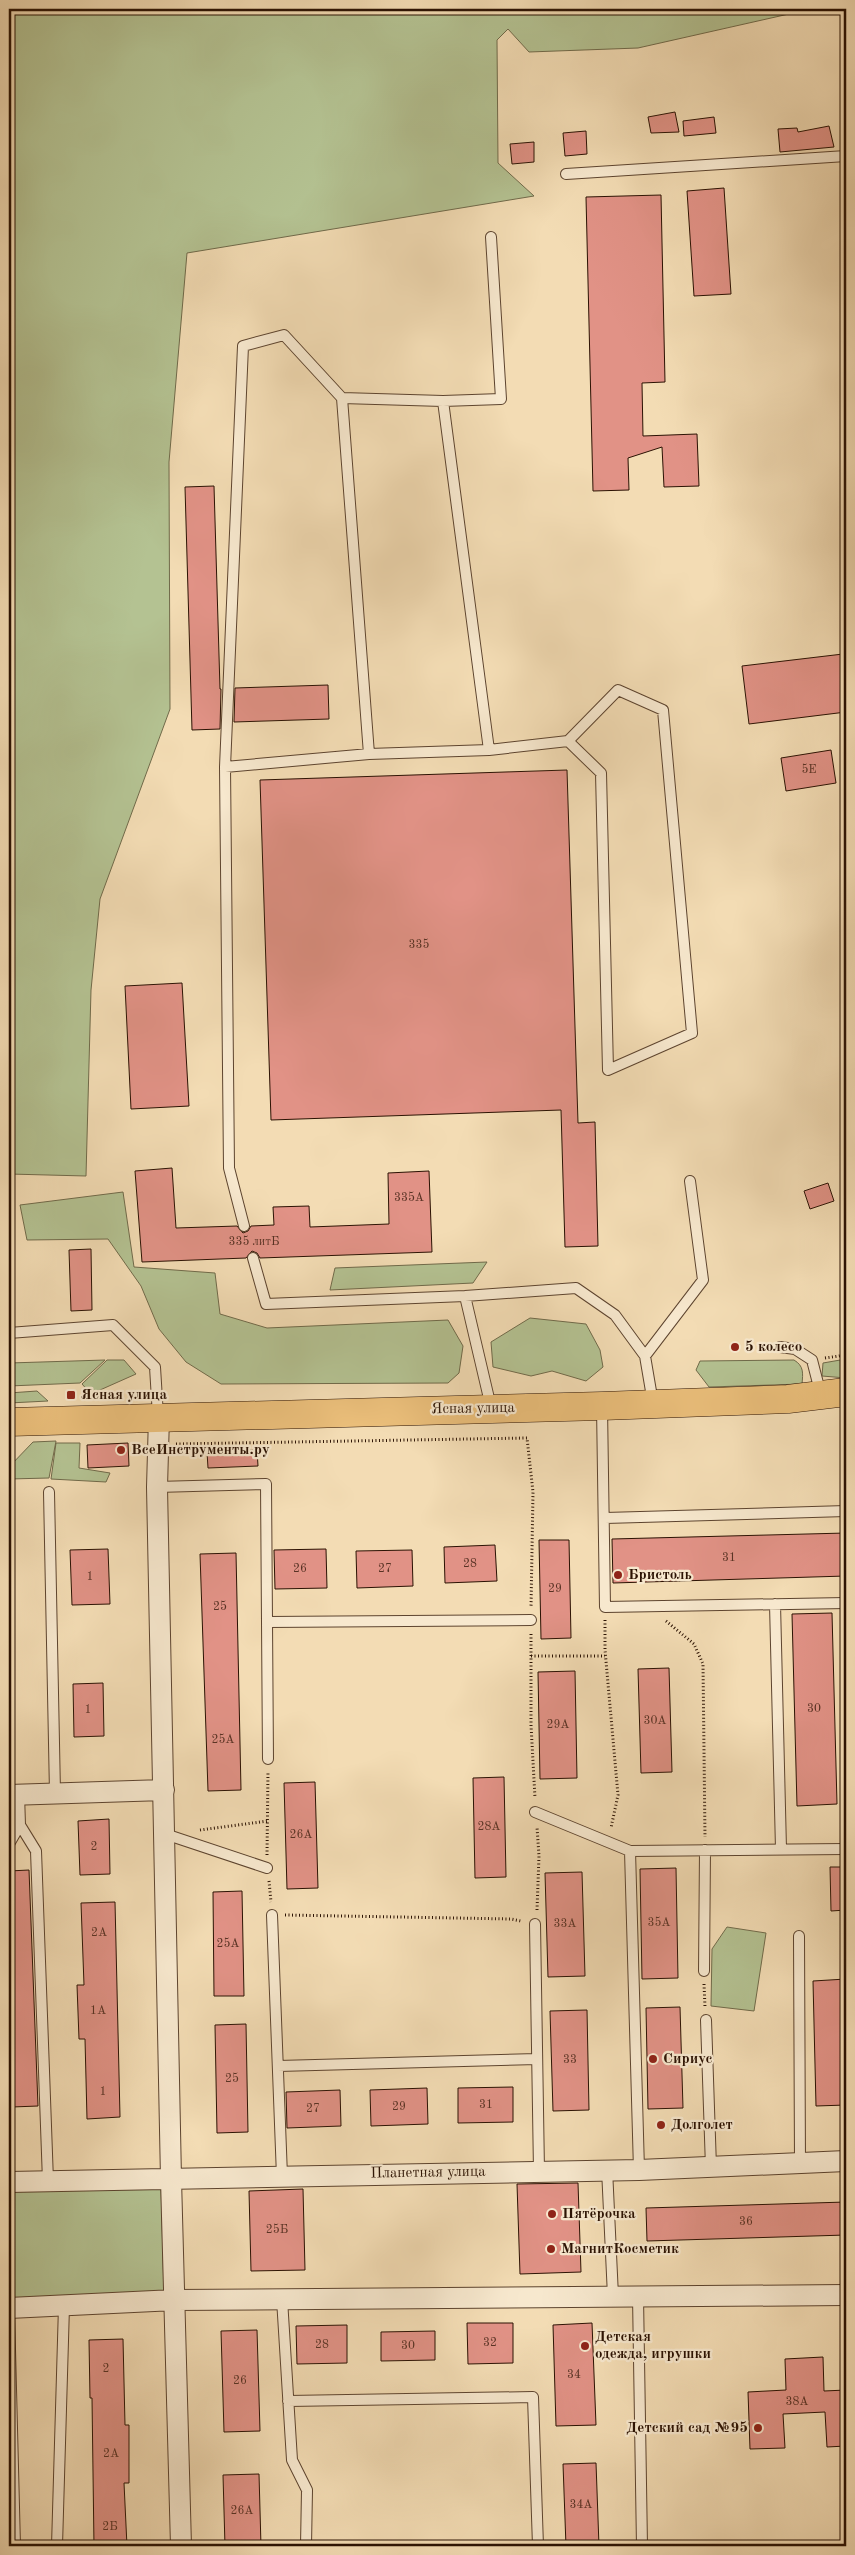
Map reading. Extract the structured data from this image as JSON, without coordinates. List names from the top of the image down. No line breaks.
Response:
{"streets":{"main road":["Ясная улица"],"street":["Планетная улица"]},"places":{"other":["5 колесо","ВсеИнструменты.ру","Бристоль","Сириус","Долголет","Пятёрочка","МагнитКосметик","Детская одежда, игрушки","Детский сад №95"],"transit":["Ясная улица"]},"house_numbers":["5Е","335","335А","335 литБ","31","28","26","27","1","29","25","30","1","30А","29А","25А","28А","26А","2","35А","33А","2А","25А","1А","33","25","1","31","29","27","36","25Б","32","28","30","2","34","26","38А","2А","34А","26А","2Б"]}
